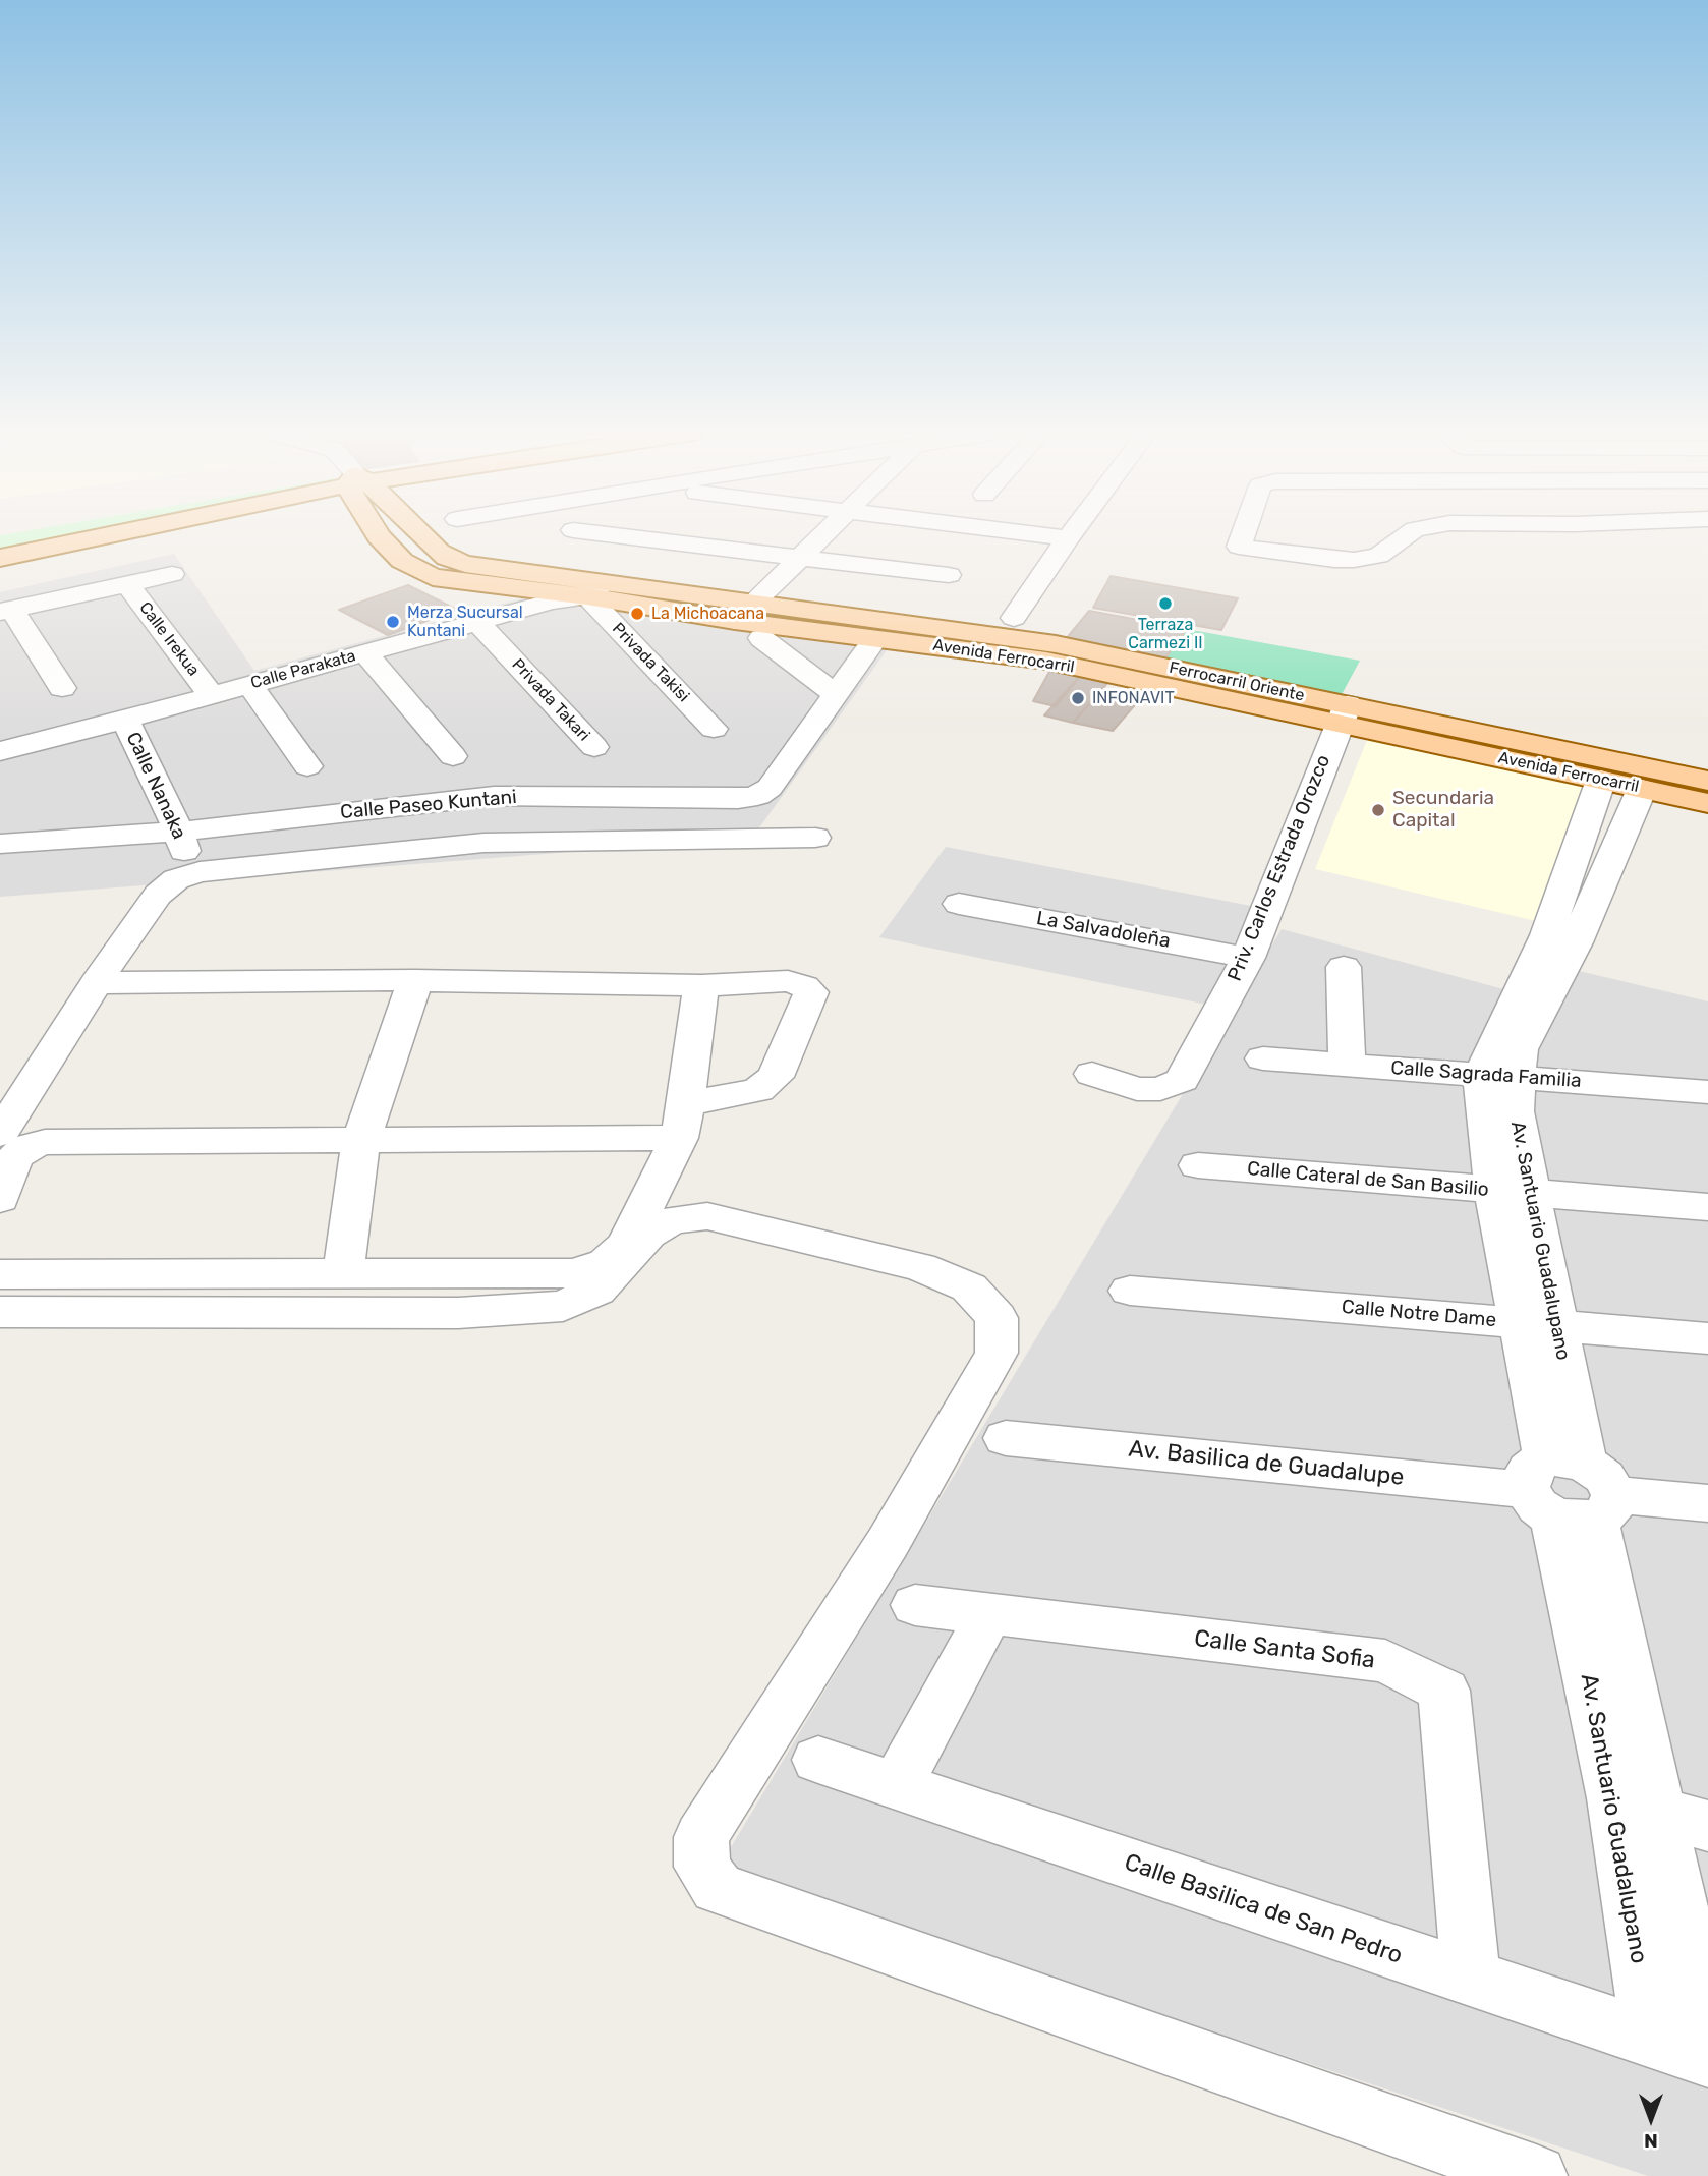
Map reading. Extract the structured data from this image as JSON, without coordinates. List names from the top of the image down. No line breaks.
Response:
{"streets":{"main road":["Avenida Ferrocarril"],"street":["Calle Irekua","Privada Takisi","Calle Parakata","Privada Takari","Calle Nanaka","Calle Paseo Kuntani","Priv. Carlos Estrada Orozco","La Salvadoleña","Calle Sagrada Familia","Calle Cateral de San Basilio","Av. Santuario Guadalupano","Calle Notre Dame","Av. Basilica de Guadalupe","Calle Santa Sofia","Calle Basilica de San Pedro"]},"crossings":[["Calle Irekua","Calle Parakata"],["Avenida Ferrocarril","Privada Takisi"],["Avenida Ferrocarril","Calle Parakata"],["Avenida Ferrocarril","Priv. Carlos Estrada Orozco"],["Avenida Ferrocarril","Av. Santuario Guadalupano"],["Privada Takisi","Calle Parakata"],["Calle Parakata","Privada Takari"],["Calle Parakata","Calle Nanaka"],["Calle Nanaka","Calle Paseo Kuntani"],["Priv. Carlos Estrada Orozco","La Salvadoleña"],["Calle Sagrada Familia","Av. Santuario Guadalupano"],["Calle Cateral de San Basilio","Av. Santuario Guadalupano"],["Av. Santuario Guadalupano","Calle Notre Dame"],["Av. Santuario Guadalupano","Av. Basilica de Guadalupe"],["Av. Santuario Guadalupano","Calle Basilica de San Pedro"],["Calle Santa Sofia","Calle Basilica de San Pedro"]],"places":["Terraza Carmezi II","La Michoacana","Merza Sucursal Kuntani","INFONAVIT","Secundaria Capital"],"north":"bottom"}
